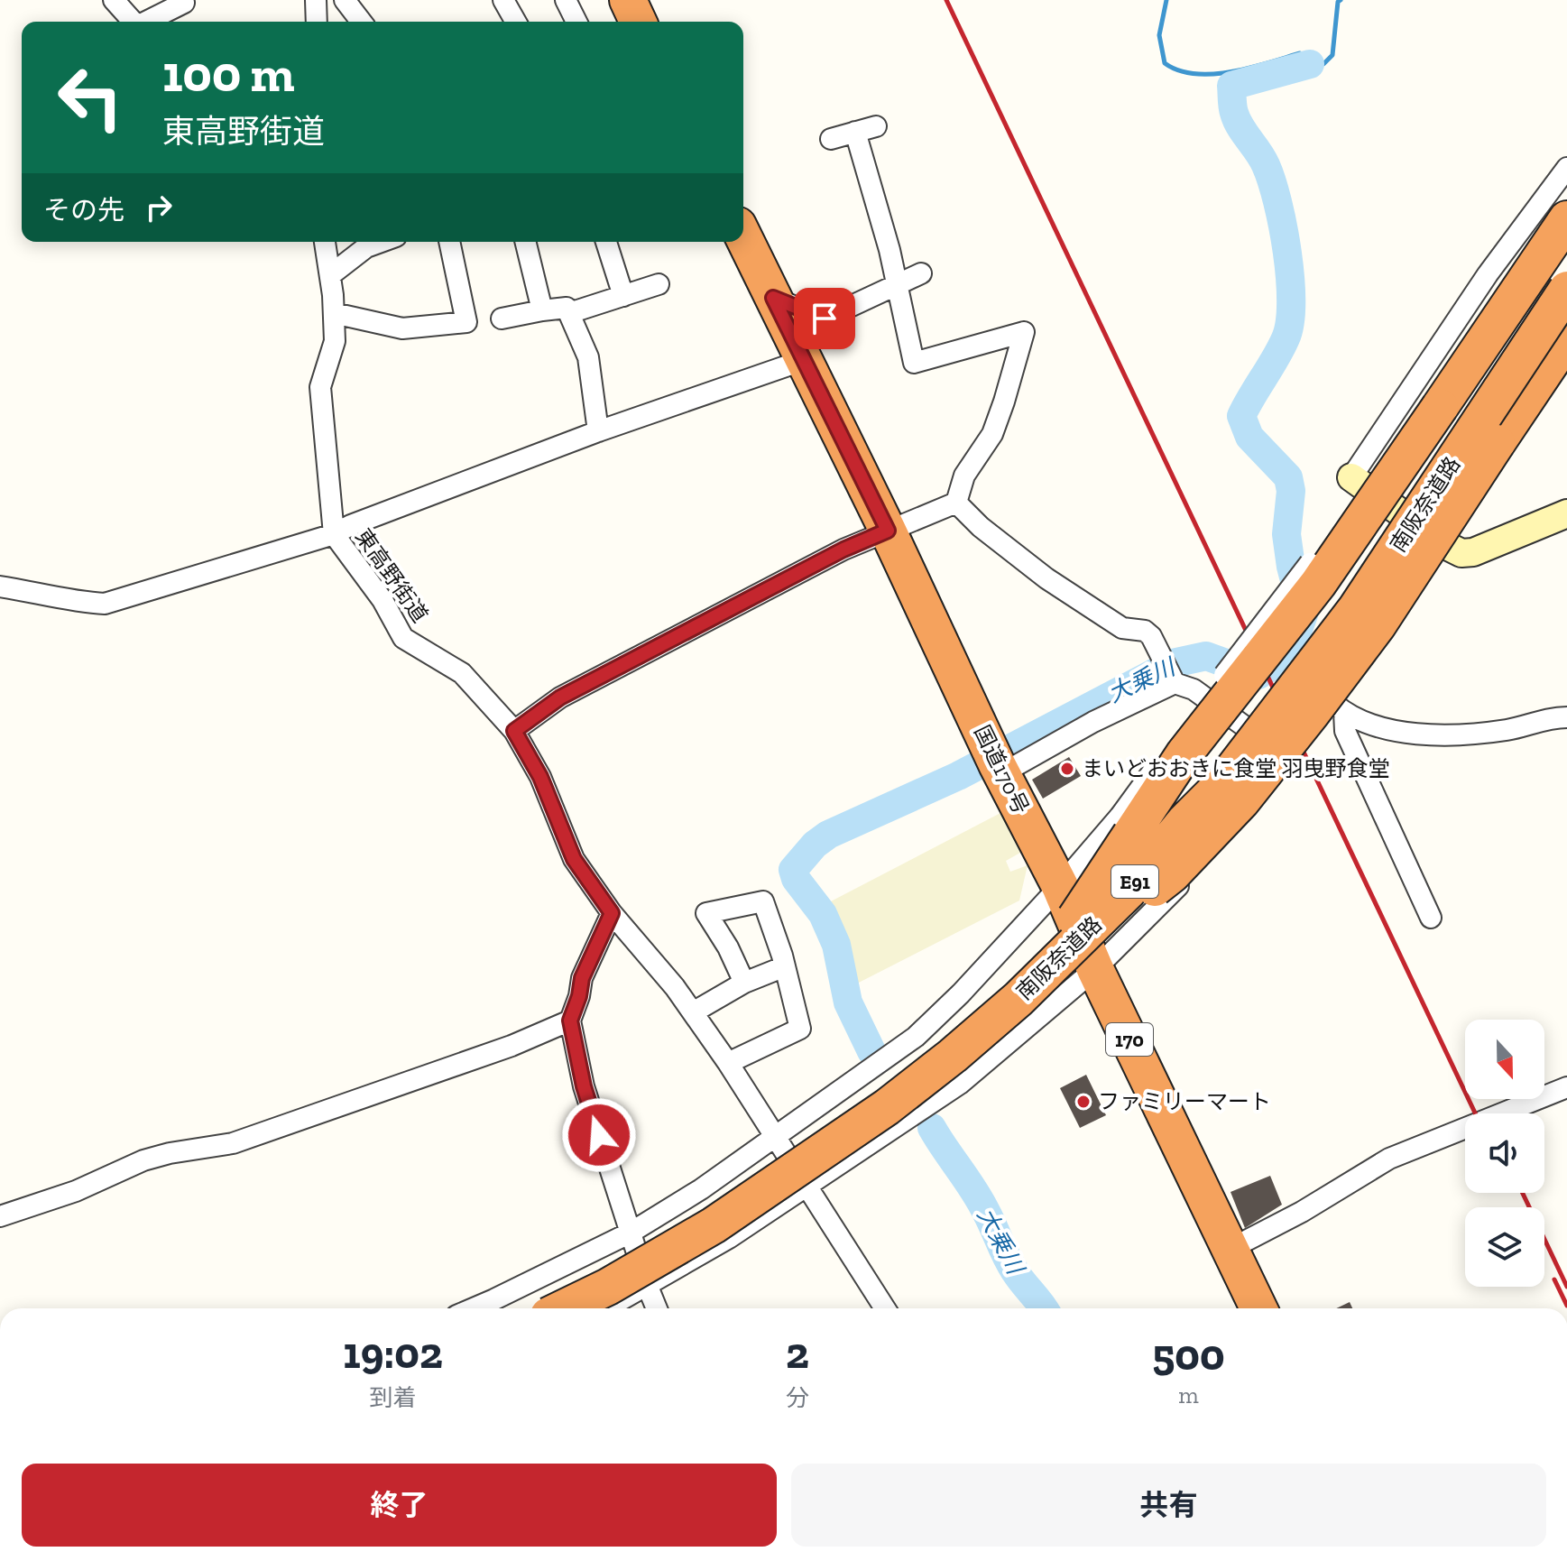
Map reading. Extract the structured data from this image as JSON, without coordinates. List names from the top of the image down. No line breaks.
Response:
{"streets":{"highway":["南阪奈道路","国道170号","E91","170"],"street":["東高野街道"]},"water":["大乗川"],"places":["まいどおおきに食堂 羽曳野食堂","ファミリーマート"],"north":"bottom","page":{"turn":["100 m","東高野街道"],"then":"その先","eta":["19:02","到着","2","分","500","m"],"buttons":["終了","共有"]}}
